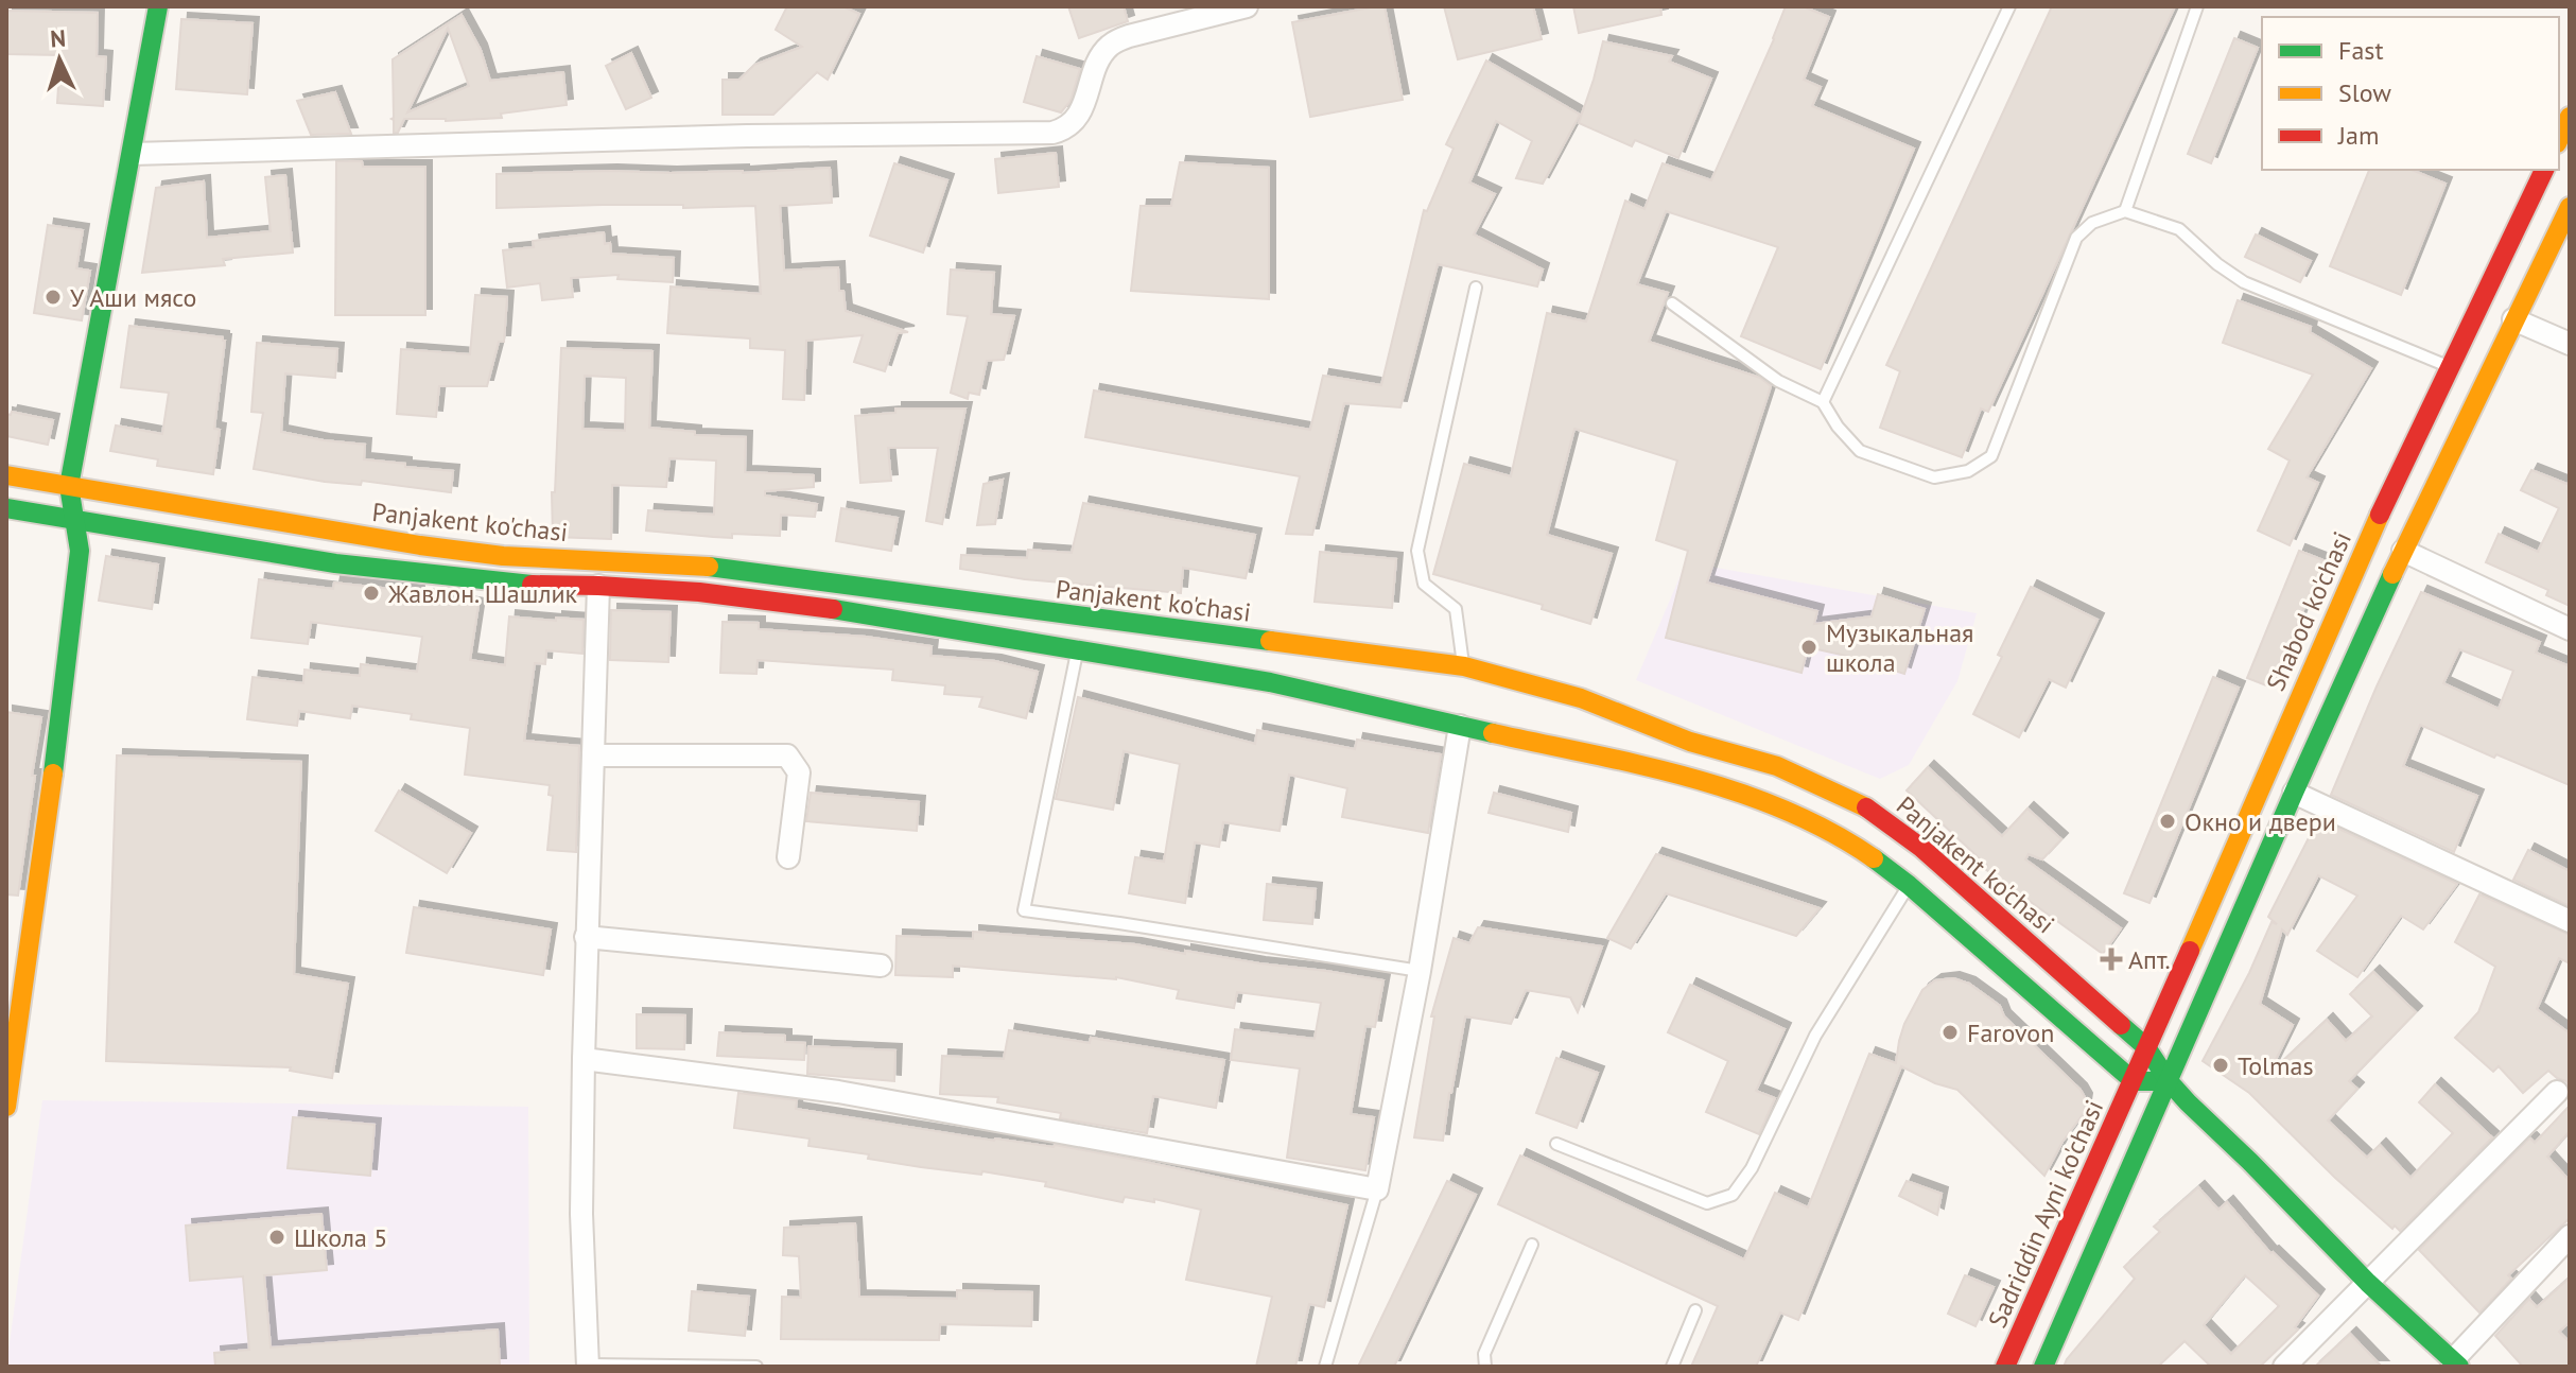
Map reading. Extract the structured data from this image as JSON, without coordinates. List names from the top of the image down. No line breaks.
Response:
{"streets":{"main road":["Panjakent ko'chasi","Shabod ko'chasi","Sadriddin Ayni ko'chasi"]},"crossings":[["Panjakent ko'chasi","Shabod ko'chasi"],["Panjakent ko'chasi","Sadriddin Ayni ko'chasi"],["Shabod ko'chasi","Sadriddin Ayni ko'chasi"]],"places":{"other":["У Аши мясо","Жавлон. Шашлик","Музыкальная школа","Окно и двери","Farovon","Tolmas","Школа 5"],"health":["Апт."]},"legend":["Fast","Slow","Jam"],"north":"top"}
